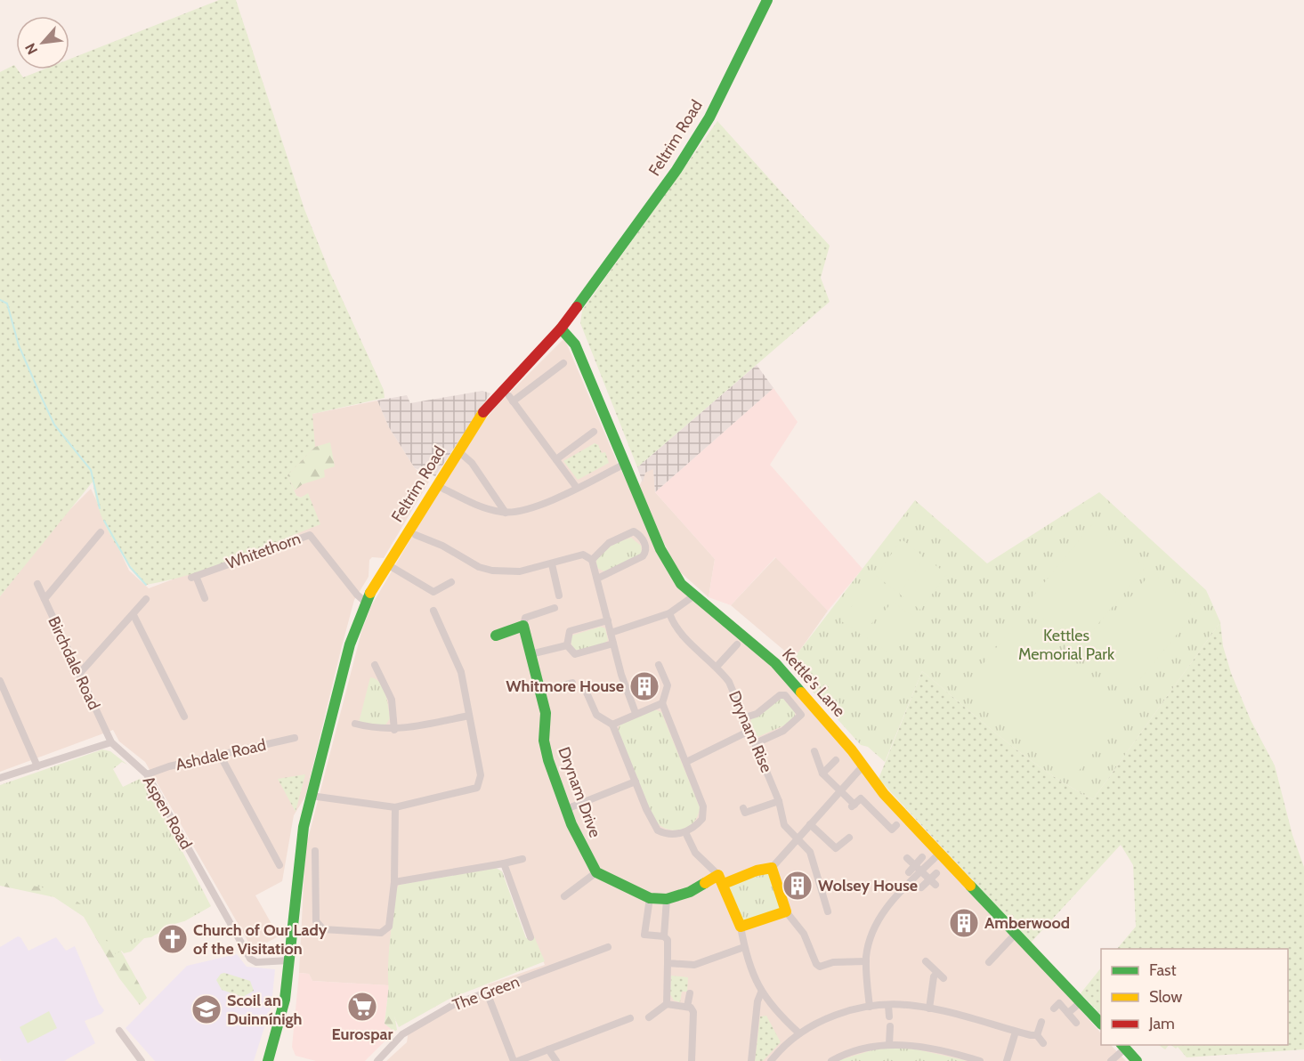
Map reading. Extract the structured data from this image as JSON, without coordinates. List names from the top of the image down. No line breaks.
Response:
{"streets":{"street":["Feltrim Road","Whitethorn","Birchdale Road","Kettle's Lane","Drynam Rise","Ashdale Road","Drynam Drive","Aspen Road","The Green"]},"crossings":[["Feltrim Road","Whitethorn"],["Feltrim Road","Kettle's Lane"],["Feltrim Road","Aspen Road"],["Birchdale Road","Aspen Road"],["Ashdale Road","Aspen Road"]],"parks":["Kettles Memorial Park"],"places":{"building":["Whitmore House","Wolsey House","Amberwood"],"church":["Church of Our Lady of the Visitation"],"supermarket":["Eurospar"],"school or university":["Scoil an Duinnínigh"]},"legend":["Fast","Slow","Jam"],"north":"bottom left"}
